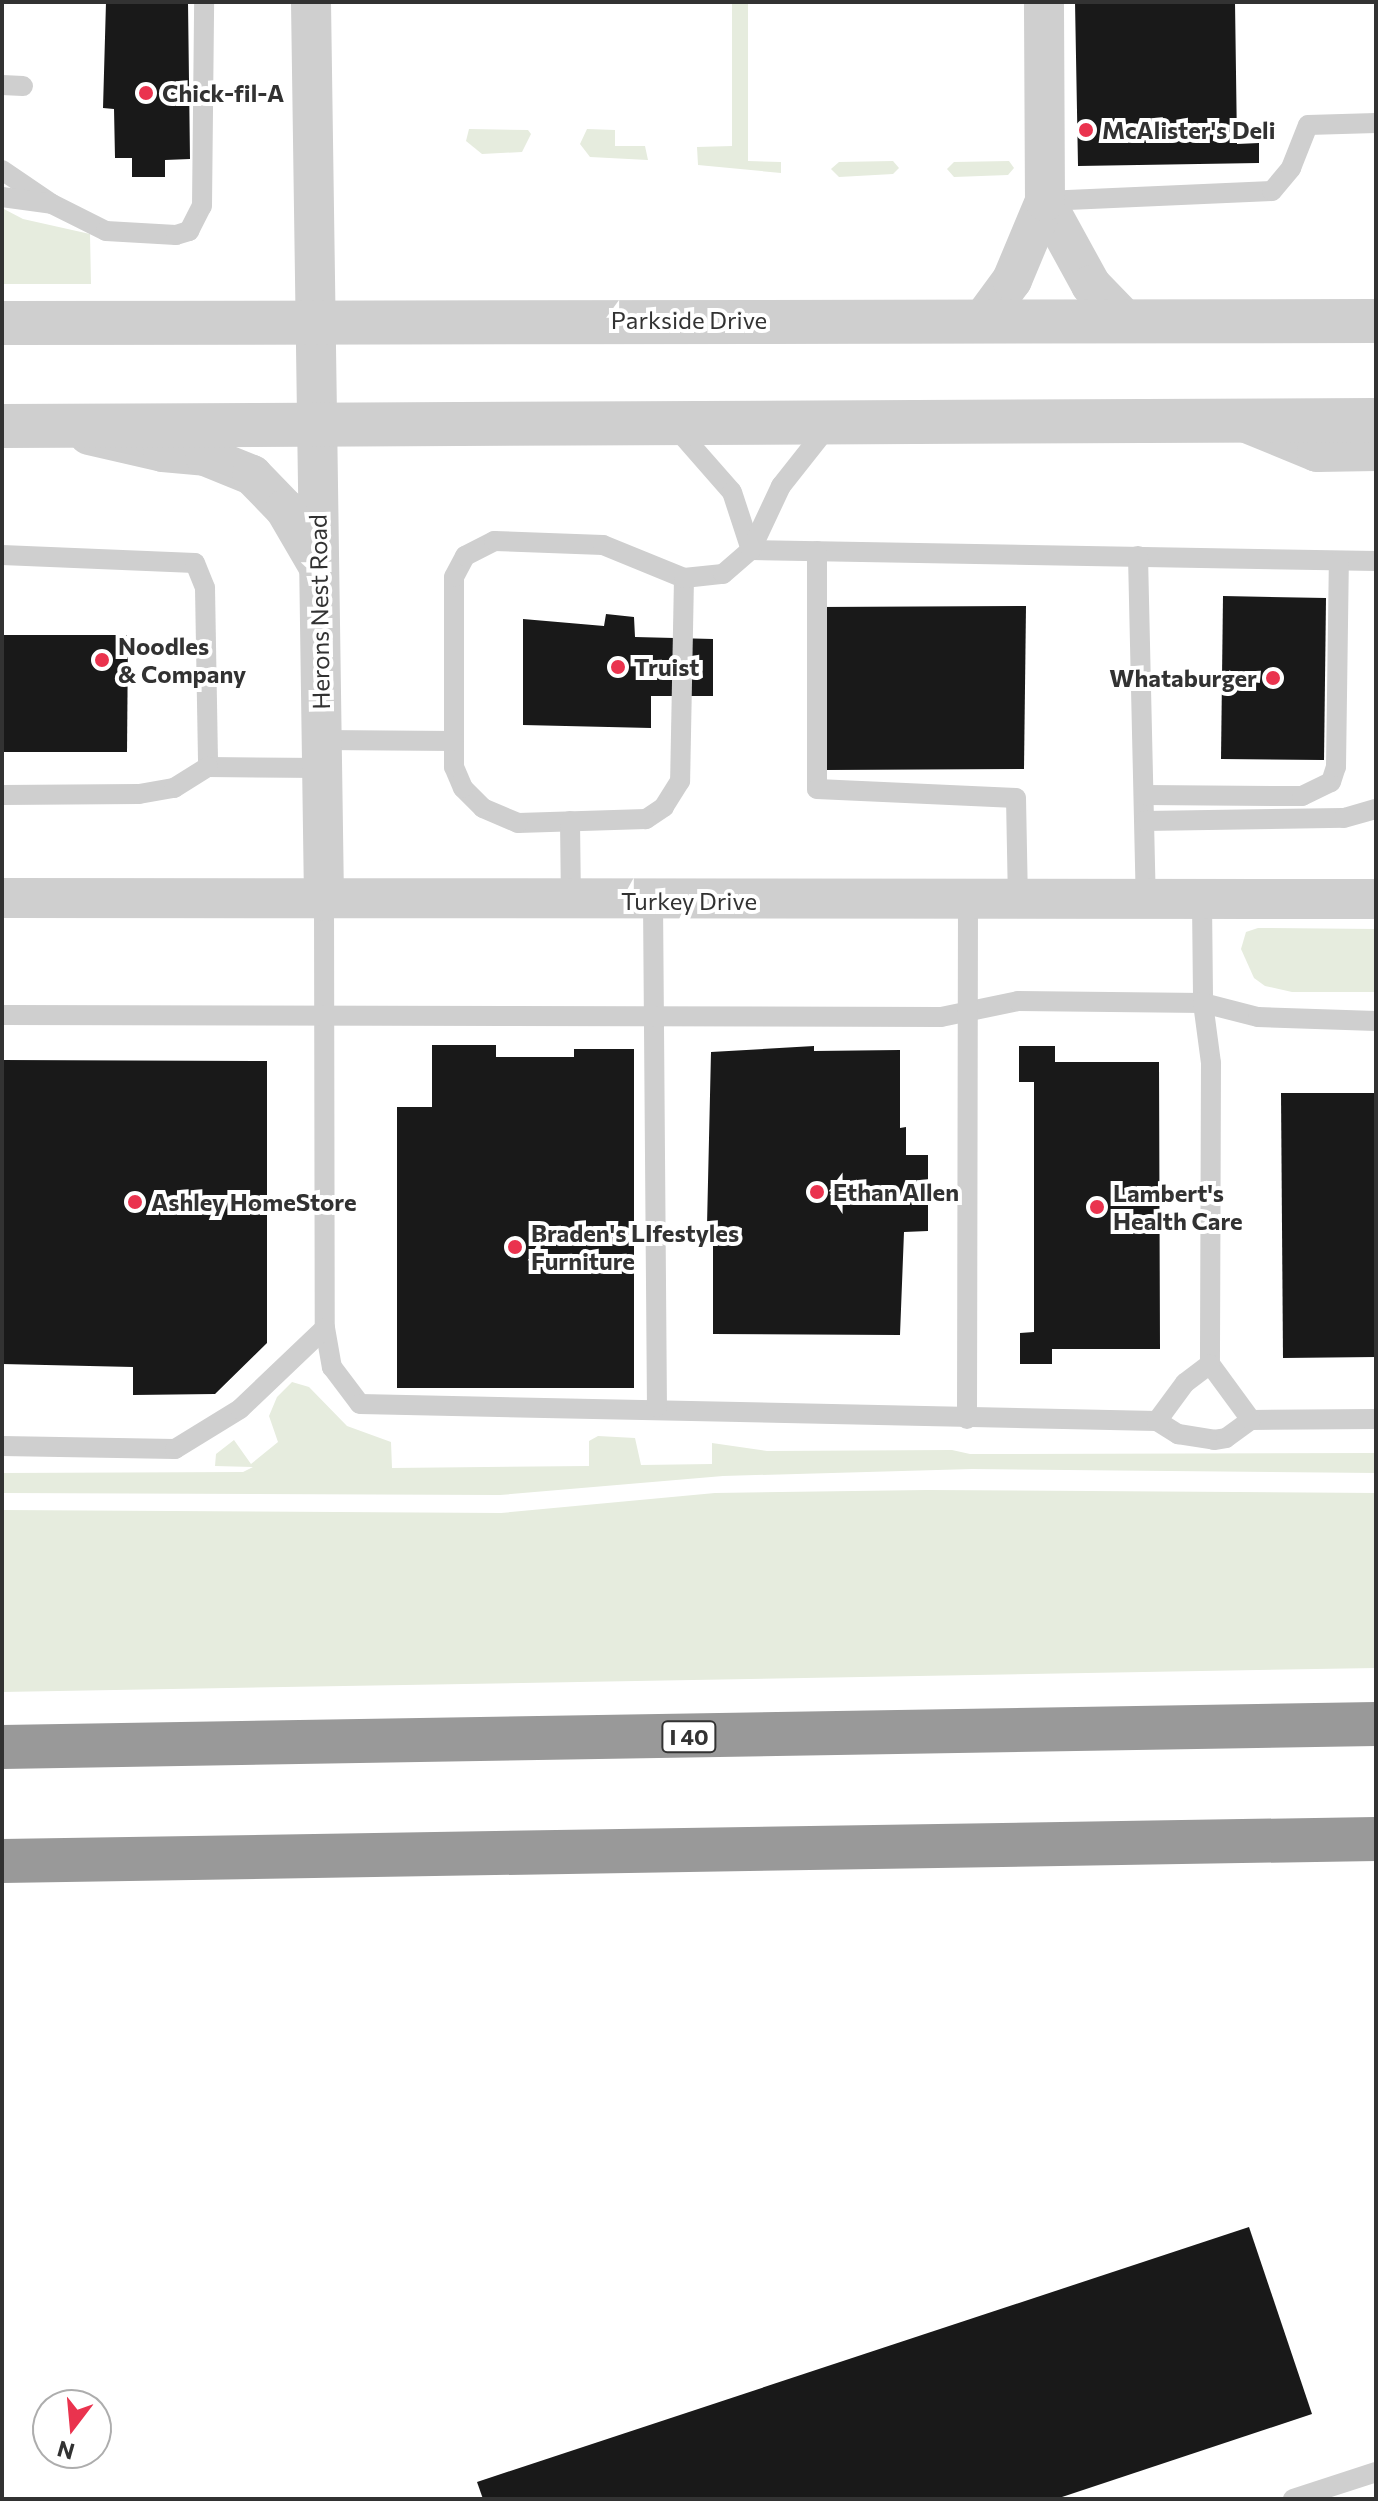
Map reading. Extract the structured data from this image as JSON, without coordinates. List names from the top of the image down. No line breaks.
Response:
{"streets":{"highway":["I 40"],"street":["Parkside Drive","Herons Nest Road","Turkey Drive"]},"crossings":[["Parkside Drive","Herons Nest Road"],["Herons Nest Road","Turkey Drive"]],"places":["Chick-fil-A","McAlister's Deli","Noodles & Company","Truist","Whataburger","Ethan Allen","Ashley HomeStore","Lambert's Health Care","Braden's LIfestyles Furniture"],"north":"bottom"}
